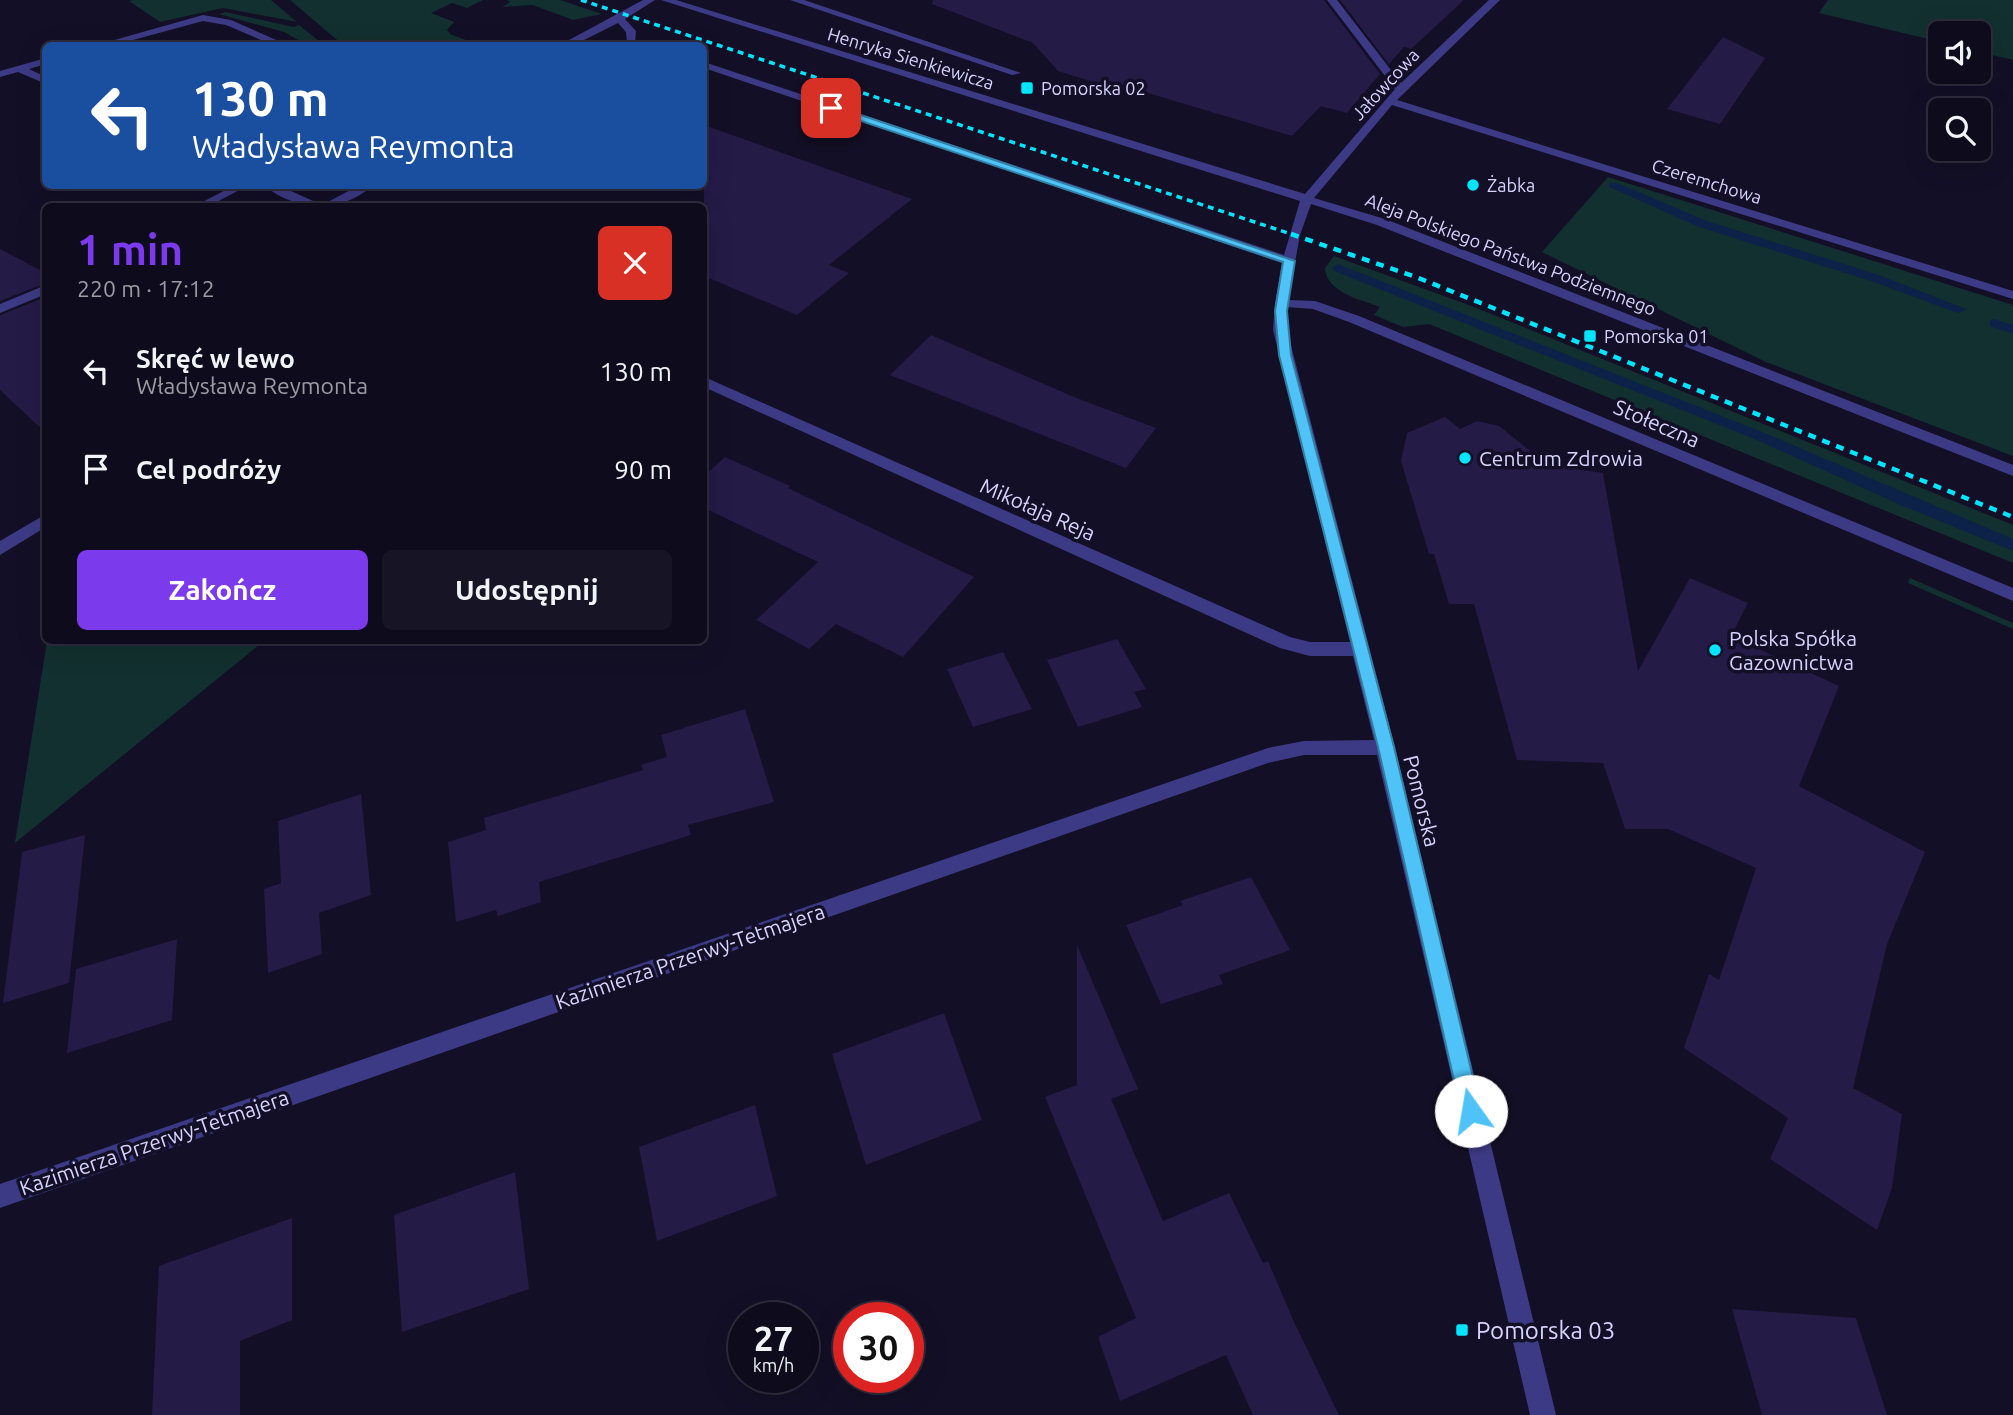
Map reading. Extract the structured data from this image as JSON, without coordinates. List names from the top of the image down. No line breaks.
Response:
{"streets":{"street":["Henryka Sienkiewicza","Jałowcowa","Czeremchowa","Aleja Polskiego Państwa Podziemnego","Stołeczna","Mikołaja Reja","Pomorska","Kazimierza Przerwy-Tetmajera"]},"crossings":[["Henryka Sienkiewicza","Jałowcowa"],["Henryka Sienkiewicza","Aleja Polskiego Państwa Podziemnego"],["Henryka Sienkiewicza","Pomorska"],["Jałowcowa","Czeremchowa"],["Jałowcowa","Aleja Polskiego Państwa Podziemnego"],["Jałowcowa","Pomorska"],["Aleja Polskiego Państwa Podziemnego","Pomorska"],["Stołeczna","Pomorska"],["Mikołaja Reja","Pomorska"],["Pomorska","Kazimierza Przerwy-Tetmajera"]],"places":{"transit":["Pomorska 02","Pomorska 01","Pomorska 03"],"other":["Żabka","Centrum Zdrowia","Polska Spółka Gazownictwa"]},"page":{"turn":["130 m","Władysława Reymonta"],"heading":["1 min","220 m · 17:12"],"list":[{"name":"Skręć w lewo","note":"Władysława Reymonta","value":"130 m"},{"name":"Cel podróży","value":"90 m"}],"buttons":["Zakończ","Udostępnij"],"speed":"27 km/h","limit":"30"}}
